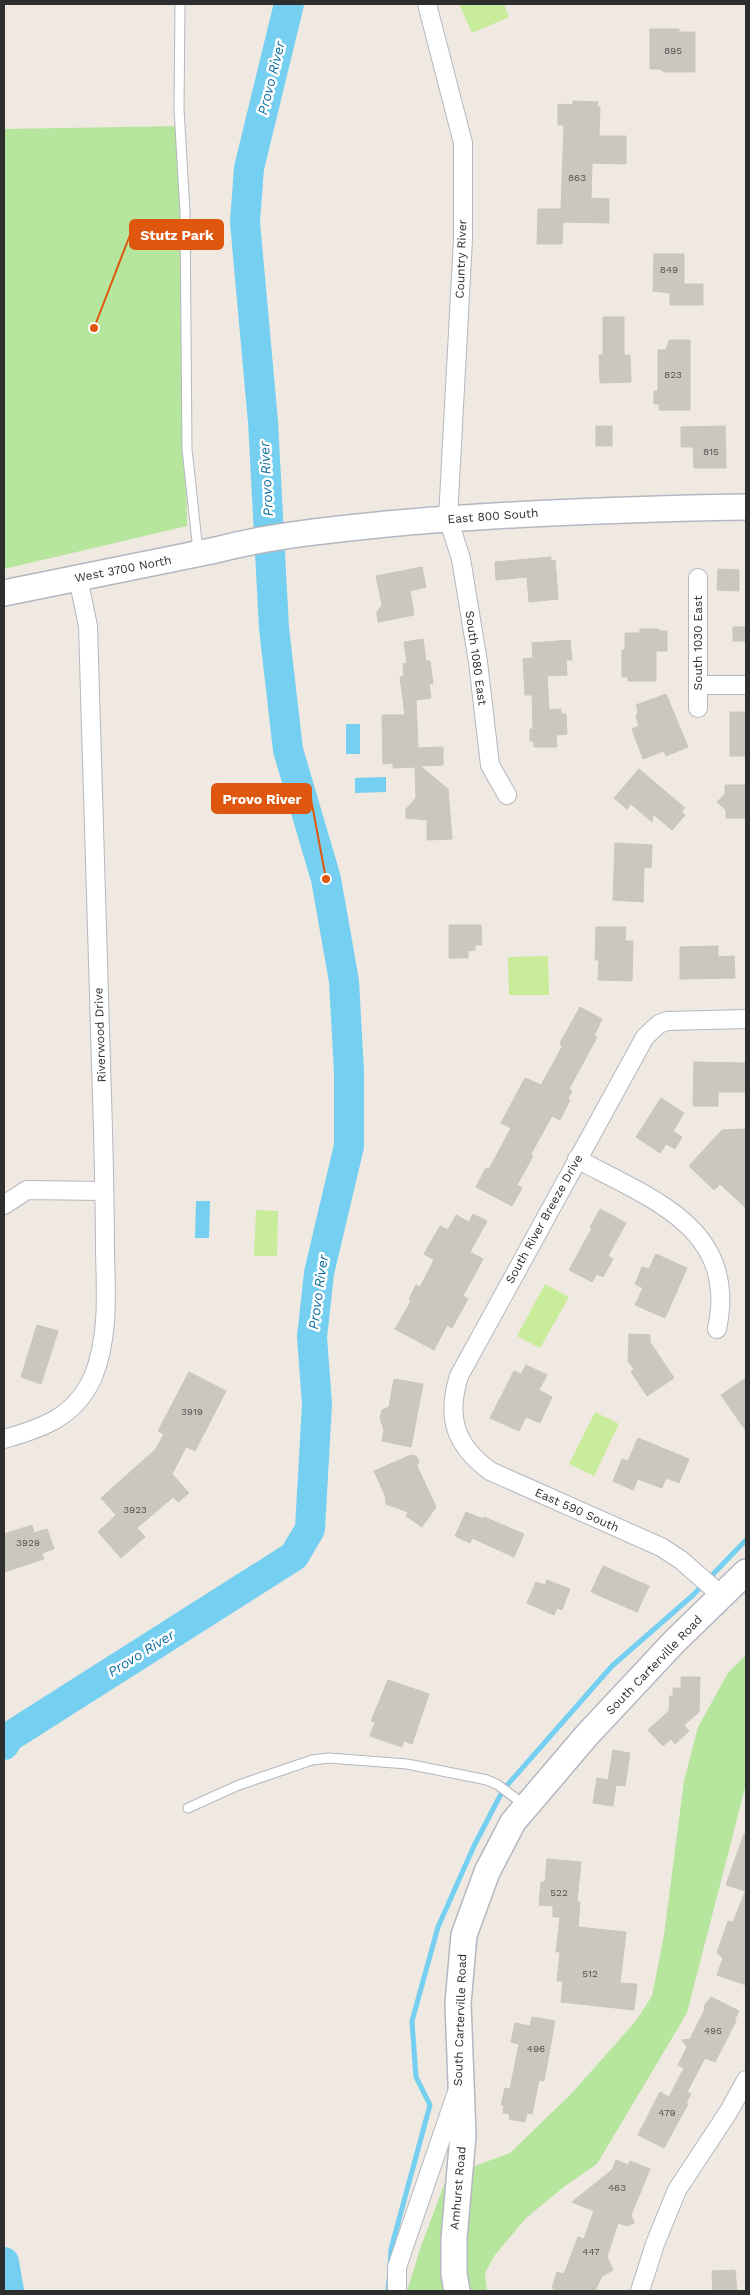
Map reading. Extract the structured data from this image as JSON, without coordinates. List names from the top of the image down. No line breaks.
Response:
{"streets":{"street":["Country River","East 800 South","West 3700 North","South 1030 East","South 1080 East","Riverwood Drive","South River Breeze Drive","East 590 South","South Carterville Road","Amhurst Road"]},"crossings":[["Country River","East 800 South"],["Country River","South 1080 East"],["East 800 South","West 3700 North"],["East 800 South","South 1080 East"],["West 3700 North","Riverwood Drive"],["South River Breeze Drive","East 590 South"],["East 590 South","South Carterville Road"],["South Carterville Road","Amhurst Road"]],"water":["Provo River"],"places":["Stutz Park","Provo River"],"house_numbers":["895","863","849","823","815","3919","3923","3929","522","512","495","496","479","463","447"]}
